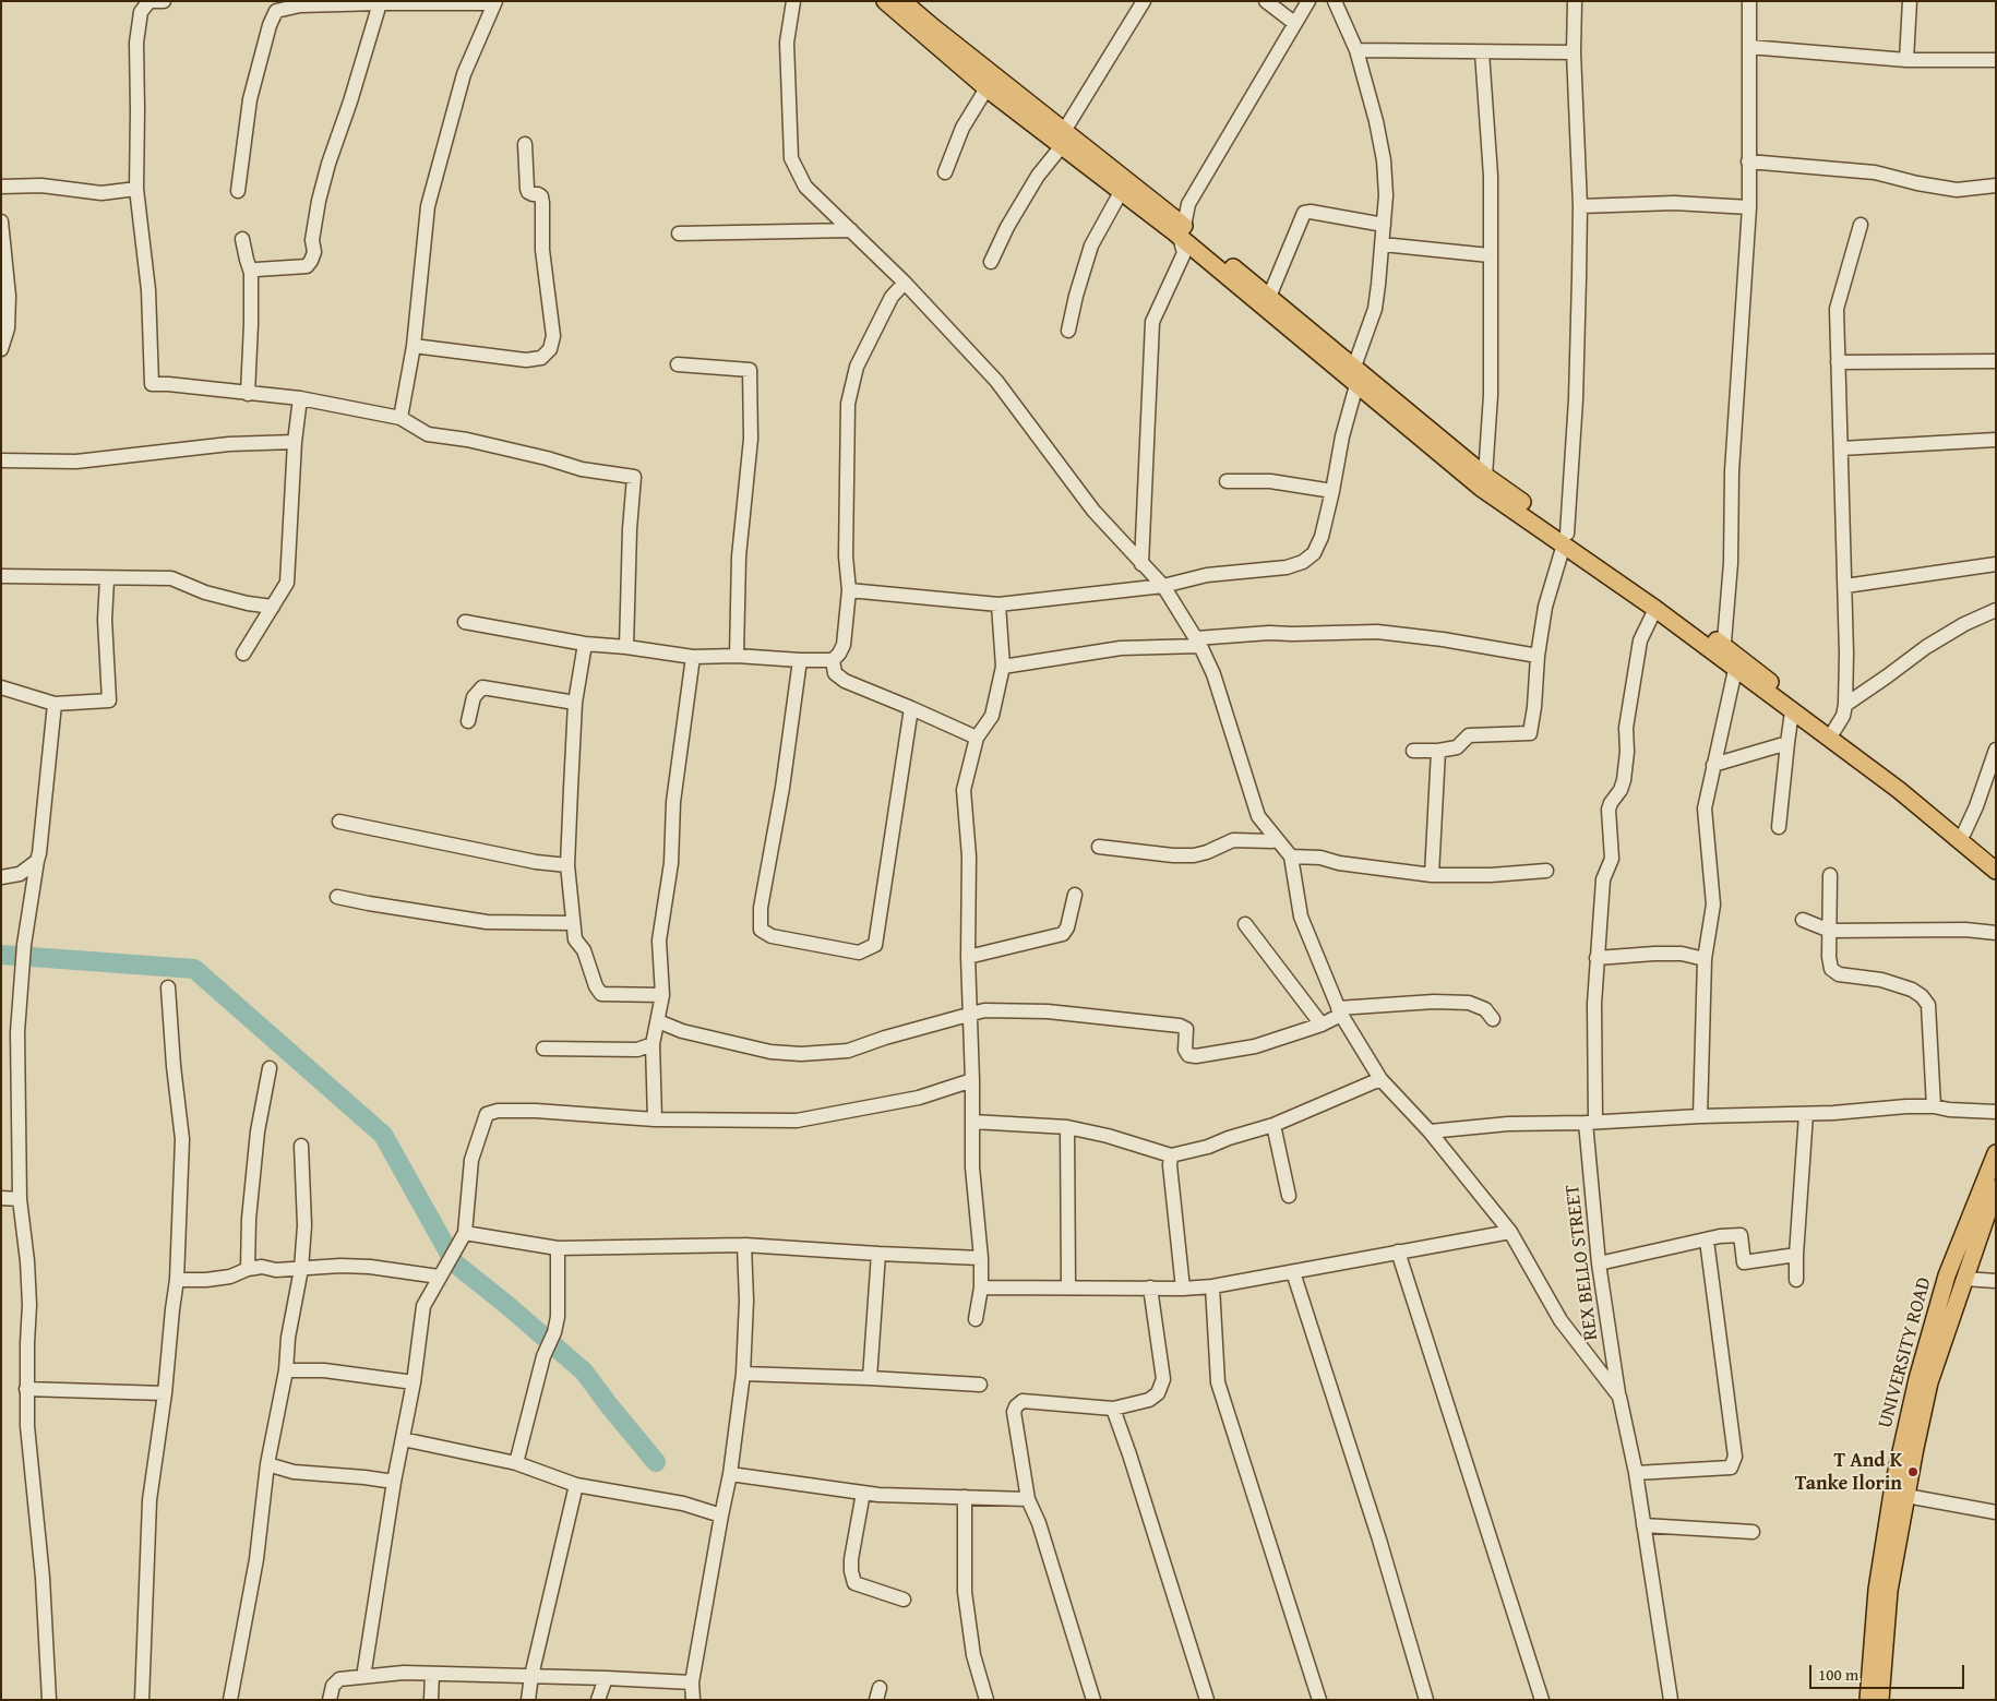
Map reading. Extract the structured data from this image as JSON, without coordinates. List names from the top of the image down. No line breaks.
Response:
{"streets":{"main road":["UNIVERSITY ROAD"],"street":["REX BELLO STREET"]},"places":["T And K Tanke Ilorin"],"scale_bar":"100 m"}
